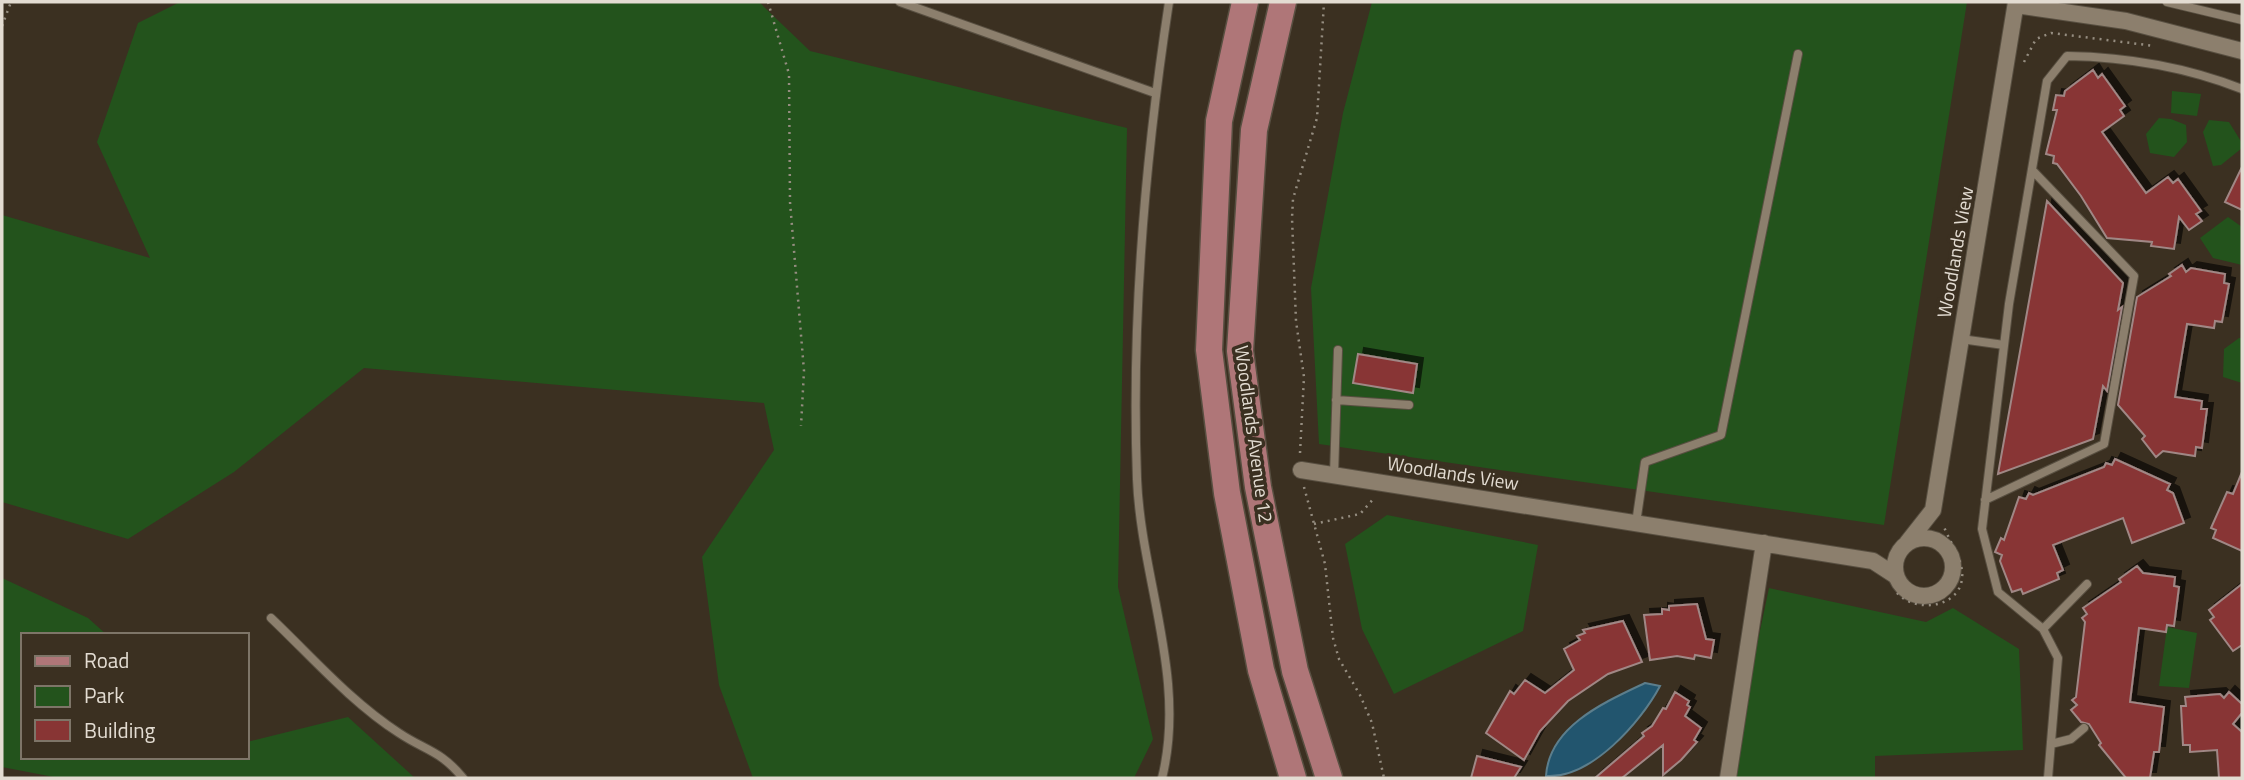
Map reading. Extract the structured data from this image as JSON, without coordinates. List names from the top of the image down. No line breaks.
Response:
{"streets":{"main road":["Woodlands Avenue 12"],"street":["Woodlands View"]},"legend":["Road","Park","Building"]}
